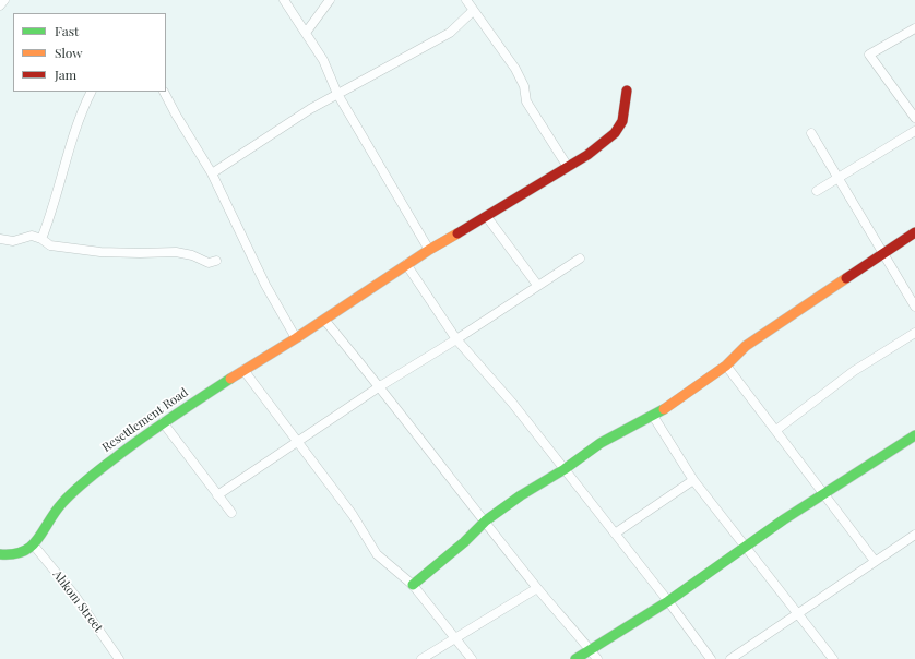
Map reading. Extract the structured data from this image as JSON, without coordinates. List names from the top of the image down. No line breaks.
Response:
{"streets":{"street":["Resettlement Road","Ahkom Street"]},"crossings":[["Resettlement Road","Ahkom Street"]],"legend":["Fast","Slow","Jam"]}
